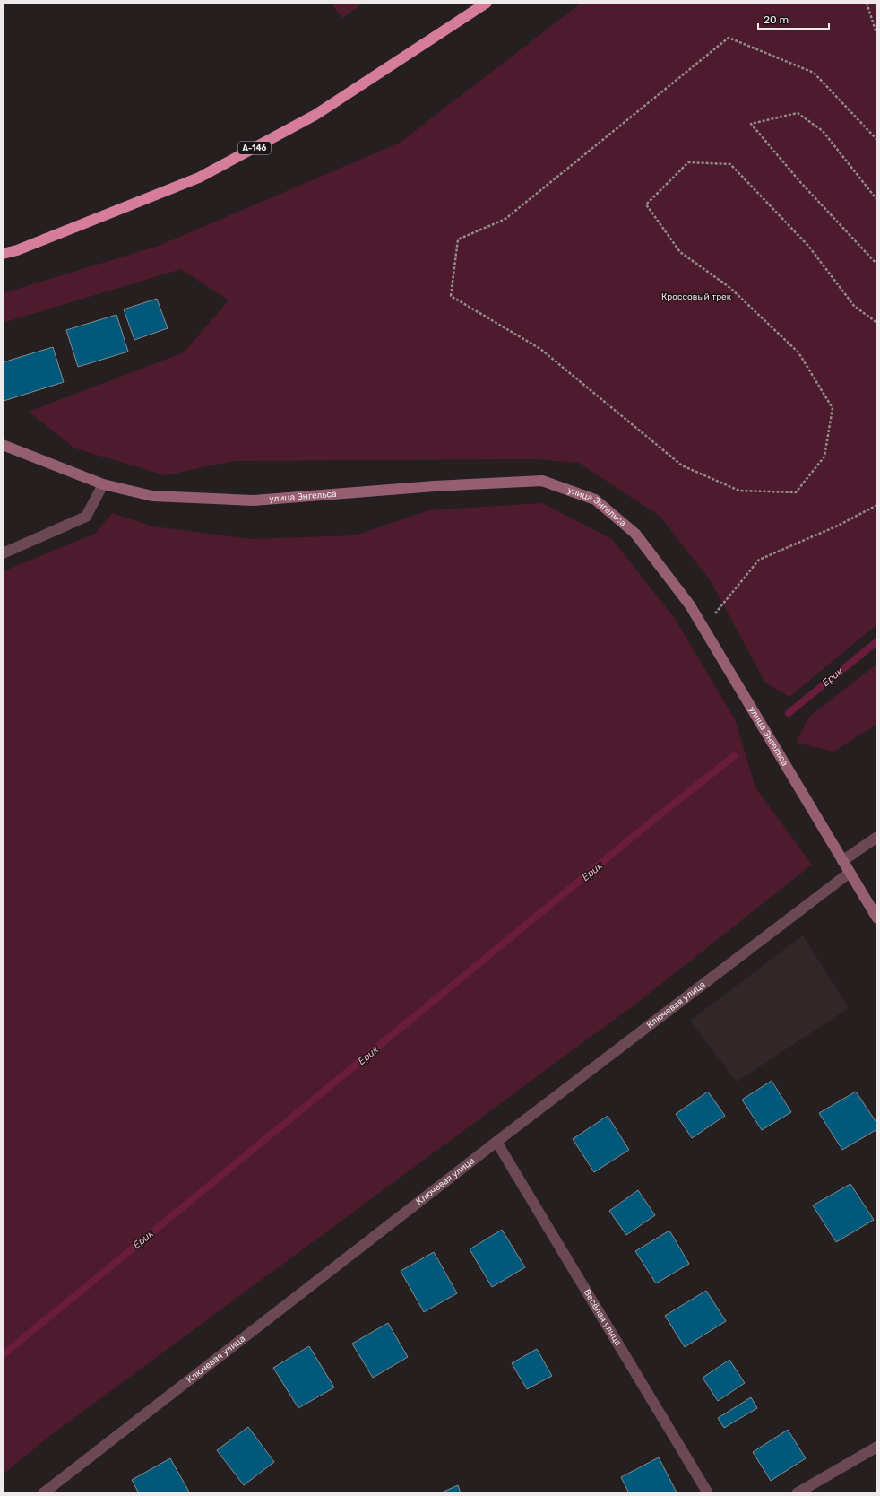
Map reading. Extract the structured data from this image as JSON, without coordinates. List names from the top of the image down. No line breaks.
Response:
{"streets":{"highway":["А-146"],"street":["улица Энгельса","Ключевая улица","Весёлая улица"]},"crossings":[["улица Энгельса","Ключевая улица"],["Ключевая улица","Весёлая улица"]],"water":["Ерик"],"parks":["Кроссовый трек"],"scale_bar":"20 m"}
